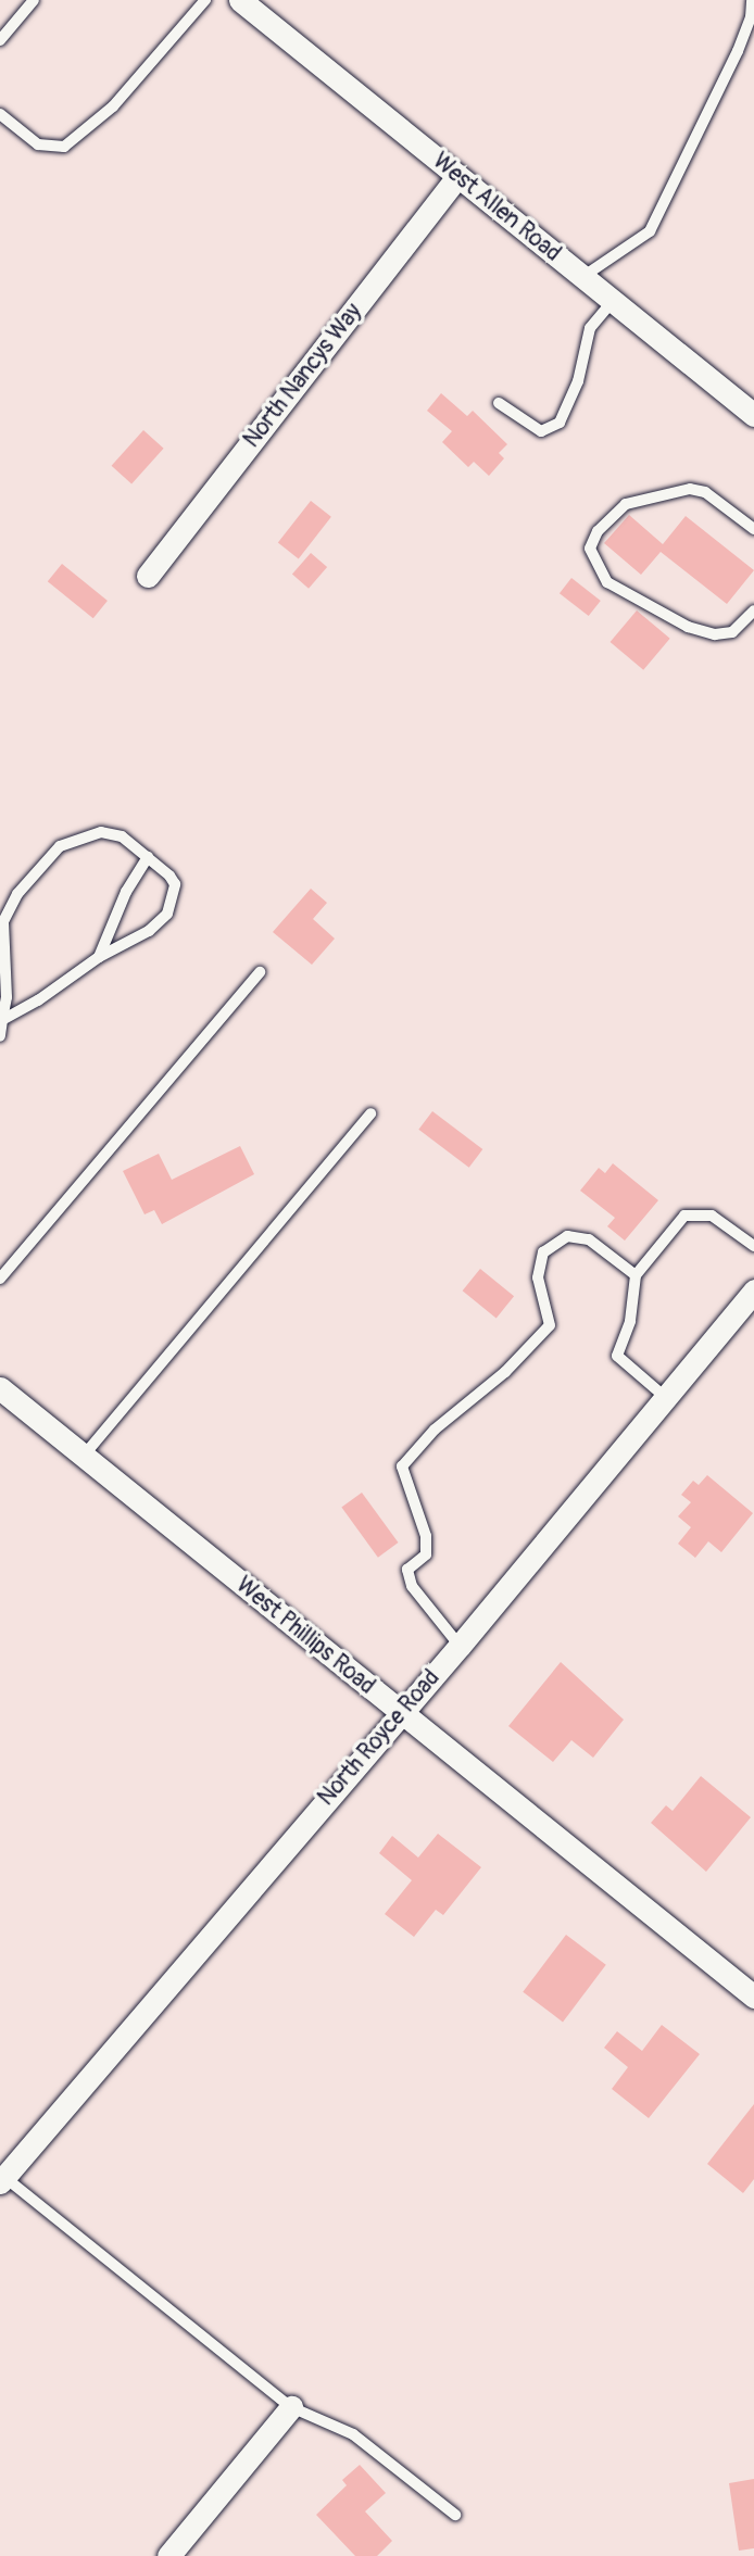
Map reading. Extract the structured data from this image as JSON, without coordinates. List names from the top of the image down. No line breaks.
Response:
{"streets":{"street":["West Allen Road","North Nancys Way","West Phillips Road","North Royce Road"]},"crossings":[["West Allen Road","North Nancys Way"],["West Phillips Road","North Royce Road"]]}
